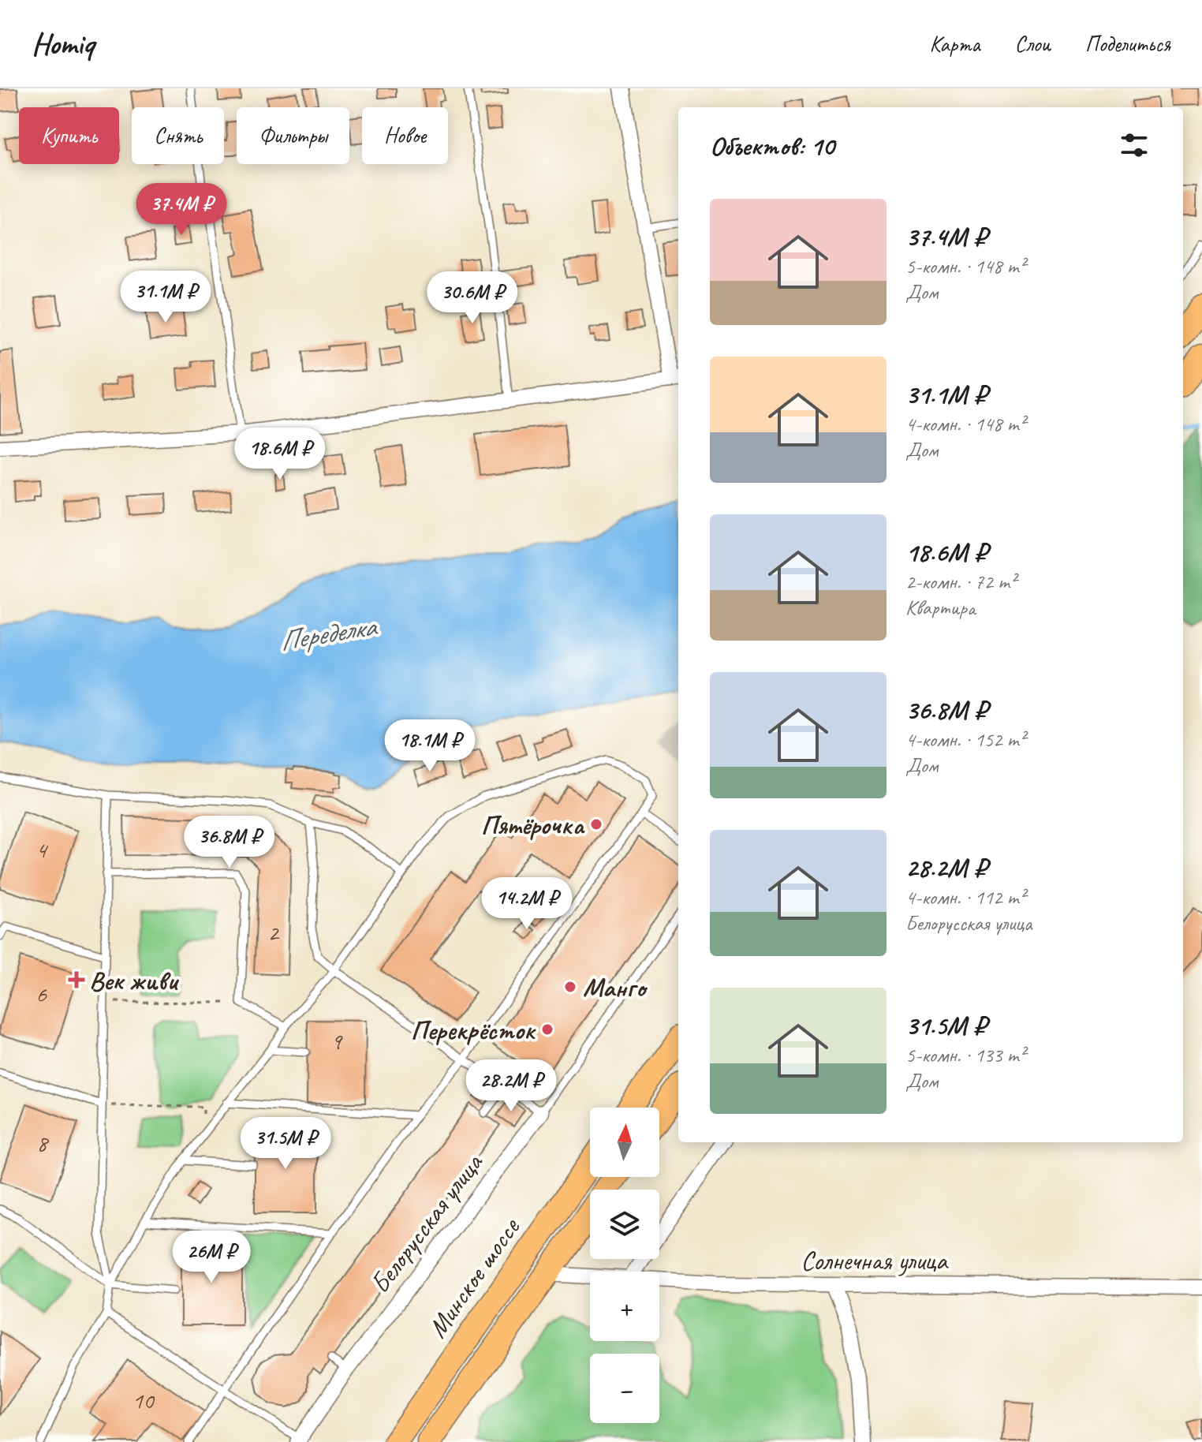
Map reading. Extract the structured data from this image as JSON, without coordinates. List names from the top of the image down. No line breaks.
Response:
{"streets":{"highway":["Минское шоссе"],"street":["Белорусская улица","Солнечная улица"]},"water":["Переделка"],"places":{"other":["Пятёрочка","Манго","Перекрёсток"],"health":["Век живи"]},"house_numbers":["4","2","6","9","8","10"],"north":"top","page":{"header":"Homiq","nav":["Карта","Слои","Поделиться"],"chip":["Купить","Снять","Фильтры","Новое"],"heading":"Объектов: 10","price":["37.4M ₽","31.1M ₽","30.6M ₽","18.6M ₽","18.1M ₽","36.8M ₽","14.2M ₽","28.2M ₽","31.5M ₽","26M ₽"],"list":[{"name":"37.4M ₽","note":"5-комн. · 148 m² · Дом"},{"name":"31.1M ₽","note":"4-комн. · 148 m² · Дом"},{"name":"18.6M ₽","note":"2-комн. · 72 m² · Квартира"},{"name":"36.8M ₽","note":"4-комн. · 152 m² · Дом"},{"name":"28.2M ₽","note":"4-комн. · 112 m² · Белорусская улица"},{"name":"31.5M ₽","note":"5-комн. · 133 m² · Дом"}],"map_buttons":["+","−"]}}
